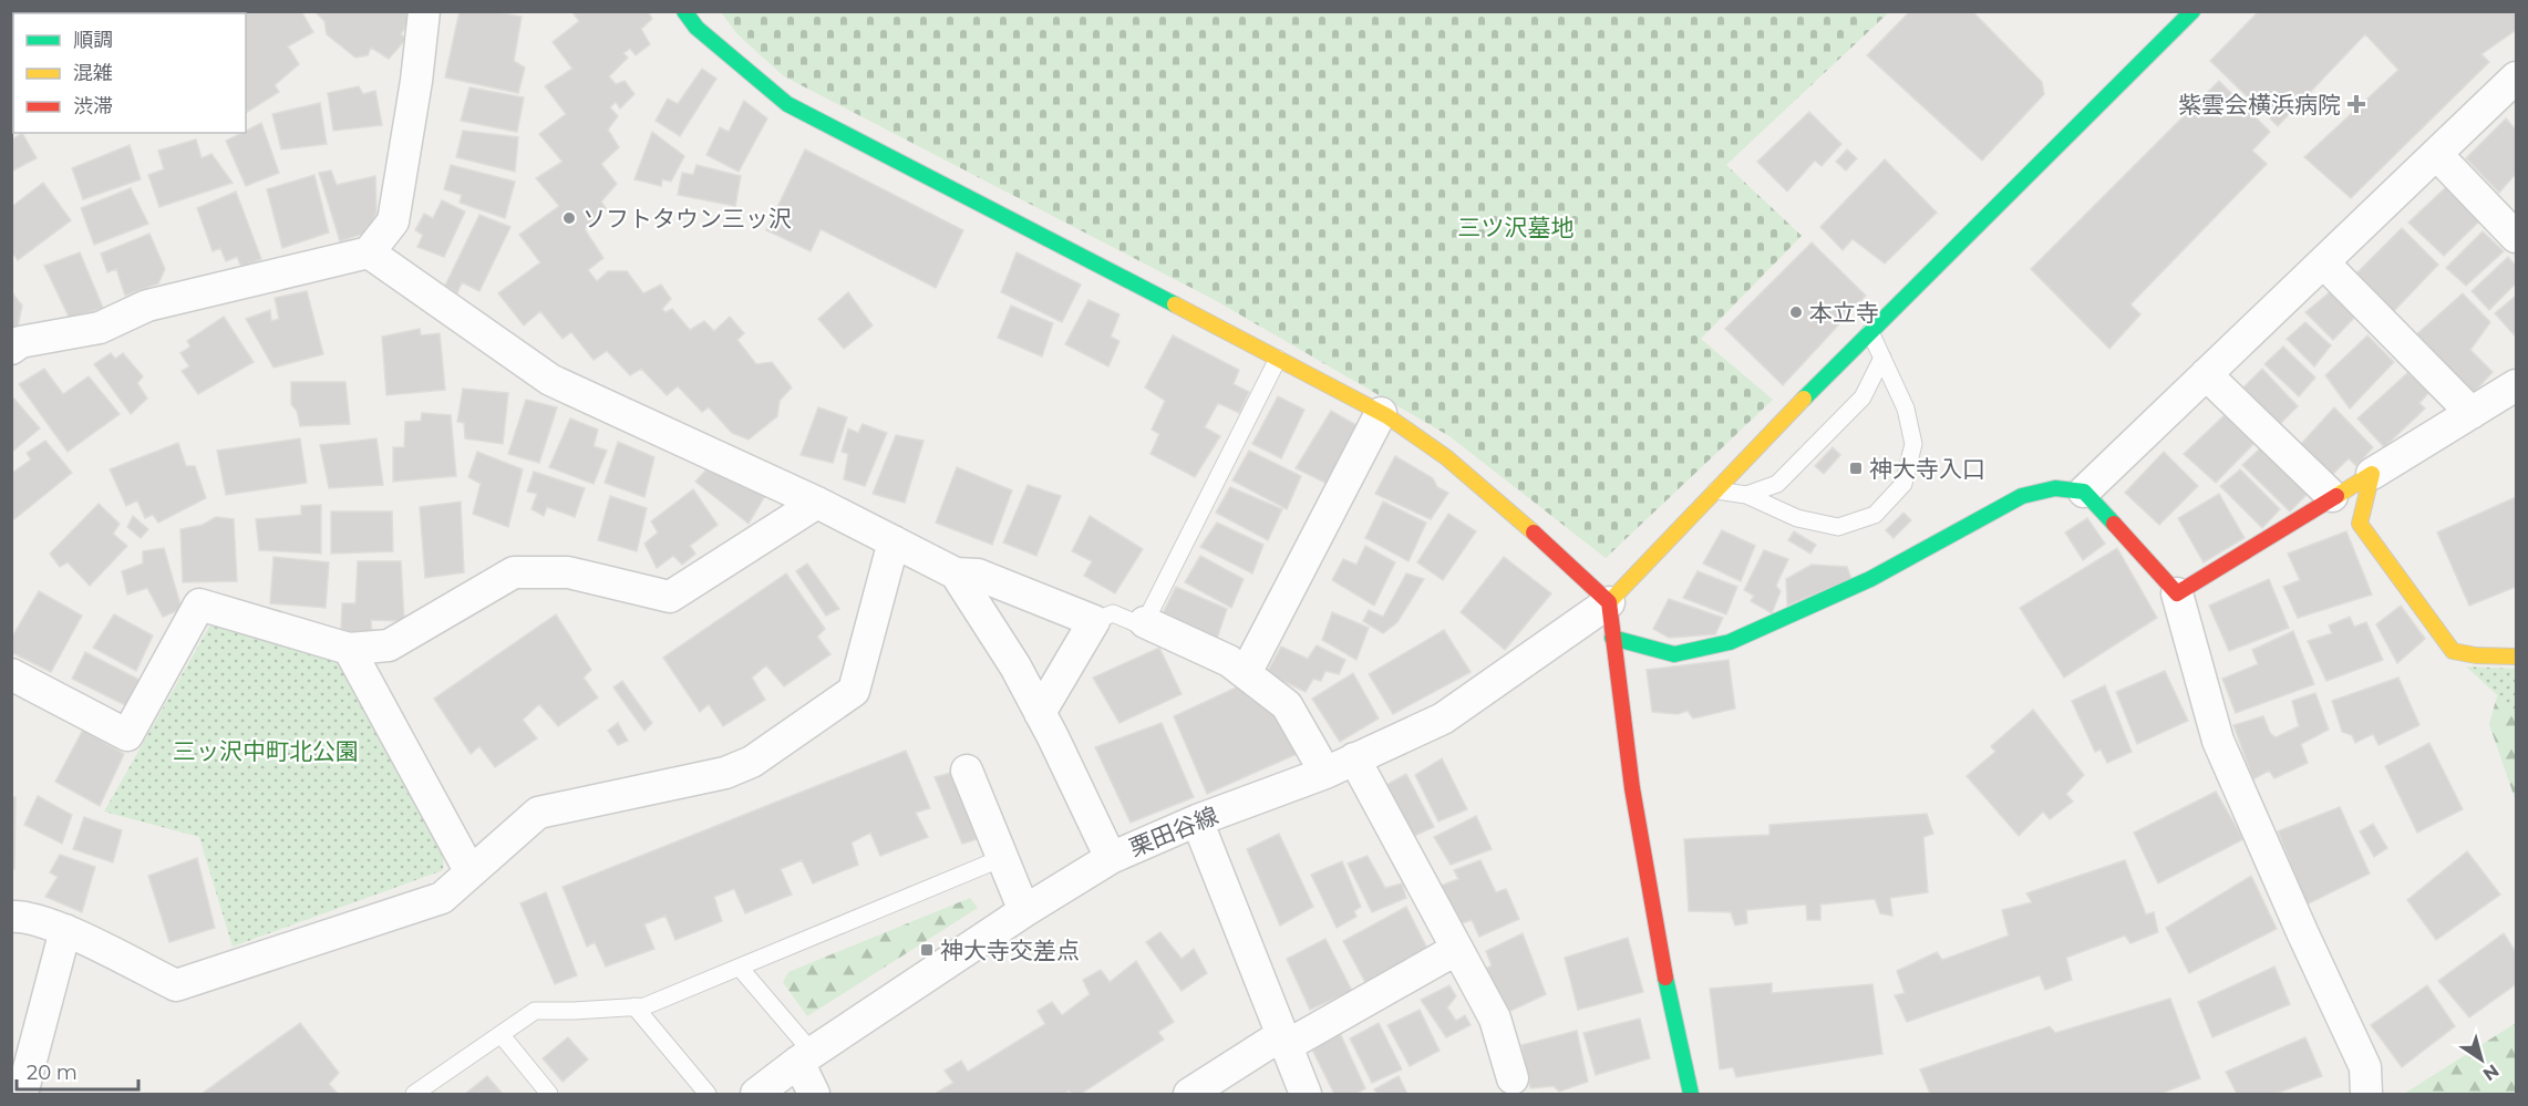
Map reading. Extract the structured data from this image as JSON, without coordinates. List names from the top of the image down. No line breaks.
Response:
{"streets":{"street":["栗田谷線"]},"parks":["三ツ沢墓地","三ッ沢中町北公園"],"places":{"health":["紫雲会横浜病院"],"other":["ソフトタウン三ッ沢","本立寺"],"transit":["神大寺入口","神大寺交差点"]},"legend":["順調","混雑","渋滞"],"scale_bar":"20 m","north":"bottom right"}
